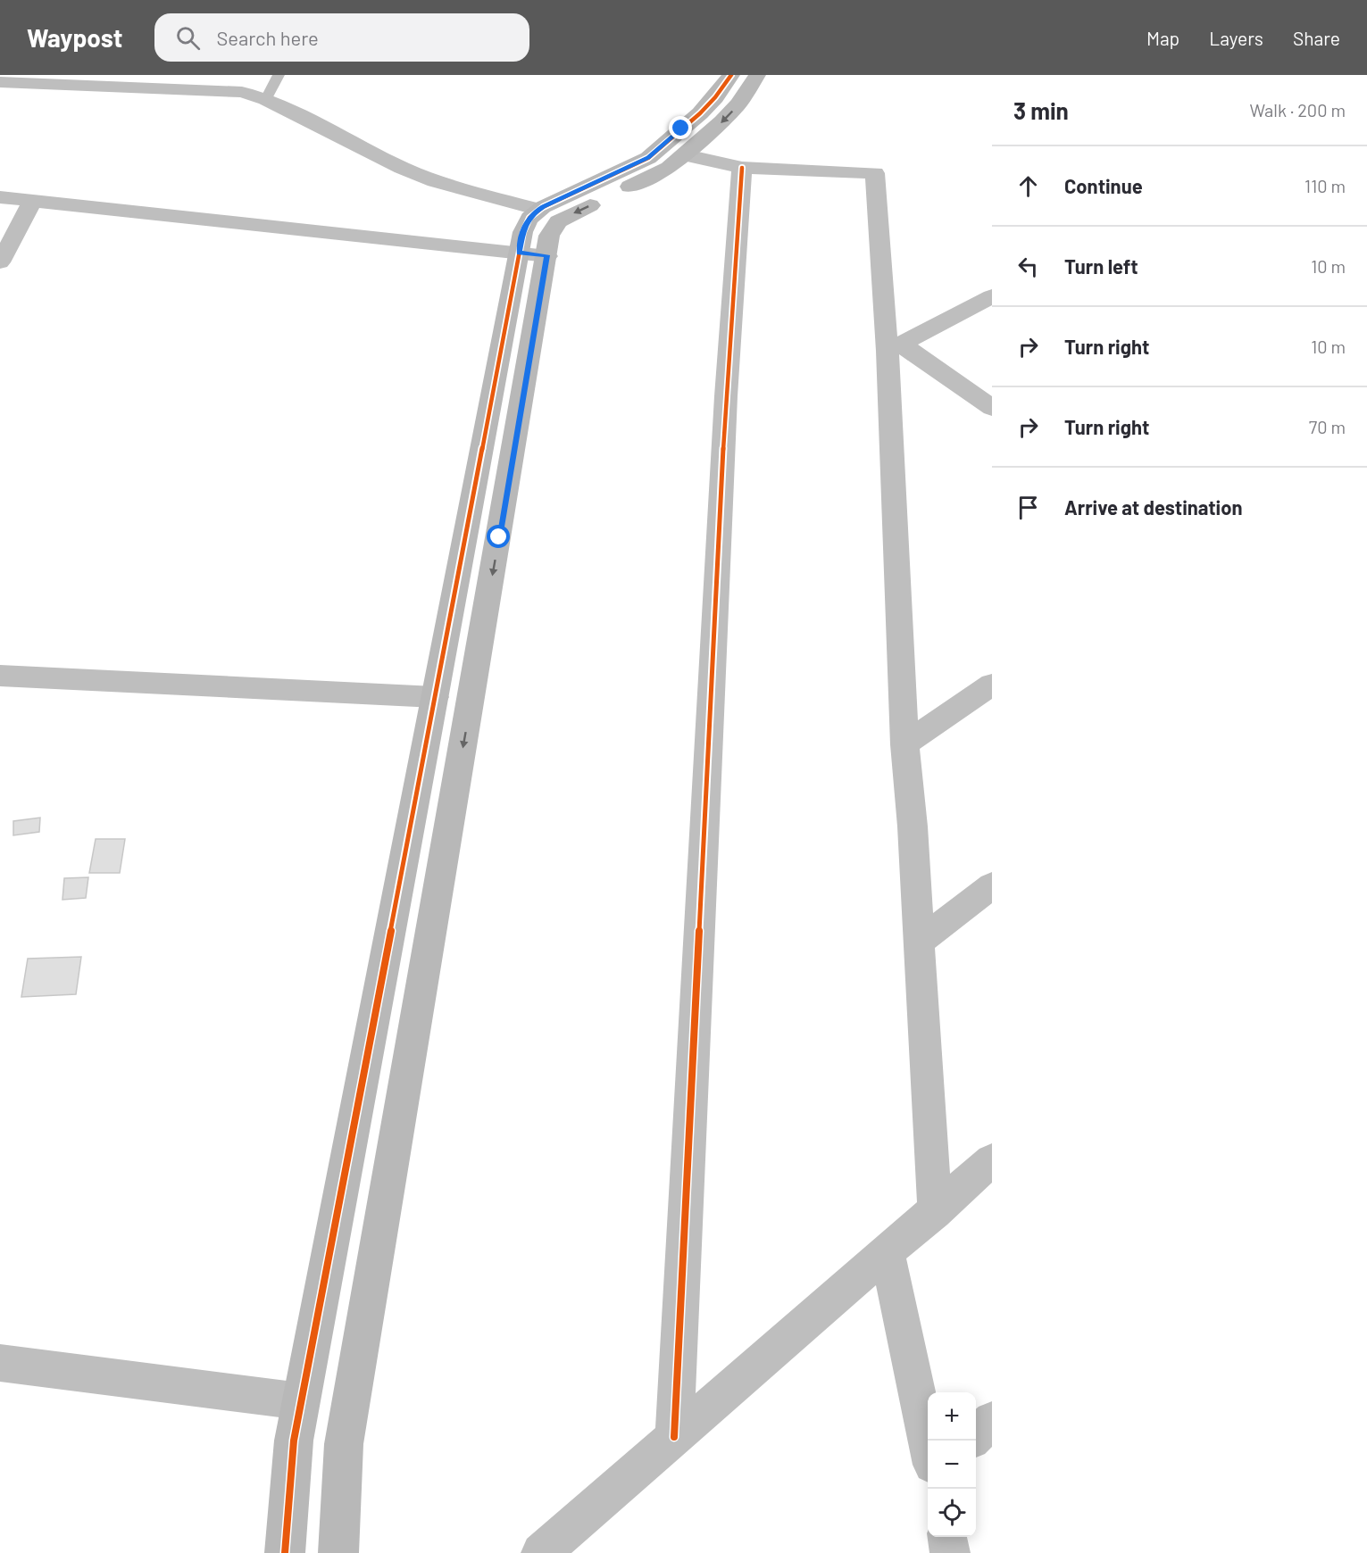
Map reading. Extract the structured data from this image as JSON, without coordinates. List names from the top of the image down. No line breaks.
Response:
{"page":{"header":"Waypost","search":"Search here","nav":["Map","Layers","Share"],"heading":["3 min","Walk · 200 m"],"list":[["Continue","110 m"],["Turn left","10 m"],["Turn right","10 m"],["Turn right","70 m"],"Arrive at destination"],"map_buttons":["+","−"]}}
